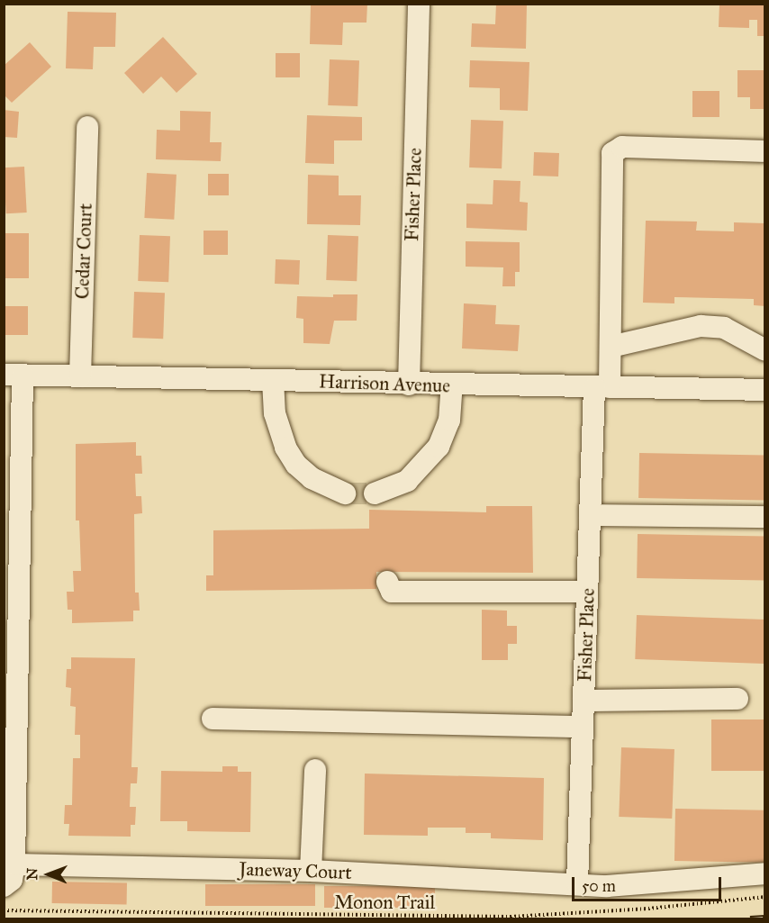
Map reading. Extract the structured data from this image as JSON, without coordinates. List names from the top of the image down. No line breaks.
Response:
{"streets":{"street":["Fisher Place","Cedar Court","Harrison Avenue","Janeway Court"],"path":["Monon Trail"]},"crossings":[["Fisher Place","Harrison Avenue"],["Fisher Place","Janeway Court"],["Cedar Court","Harrison Avenue"]],"scale_bar":"50 m","north":"left"}
